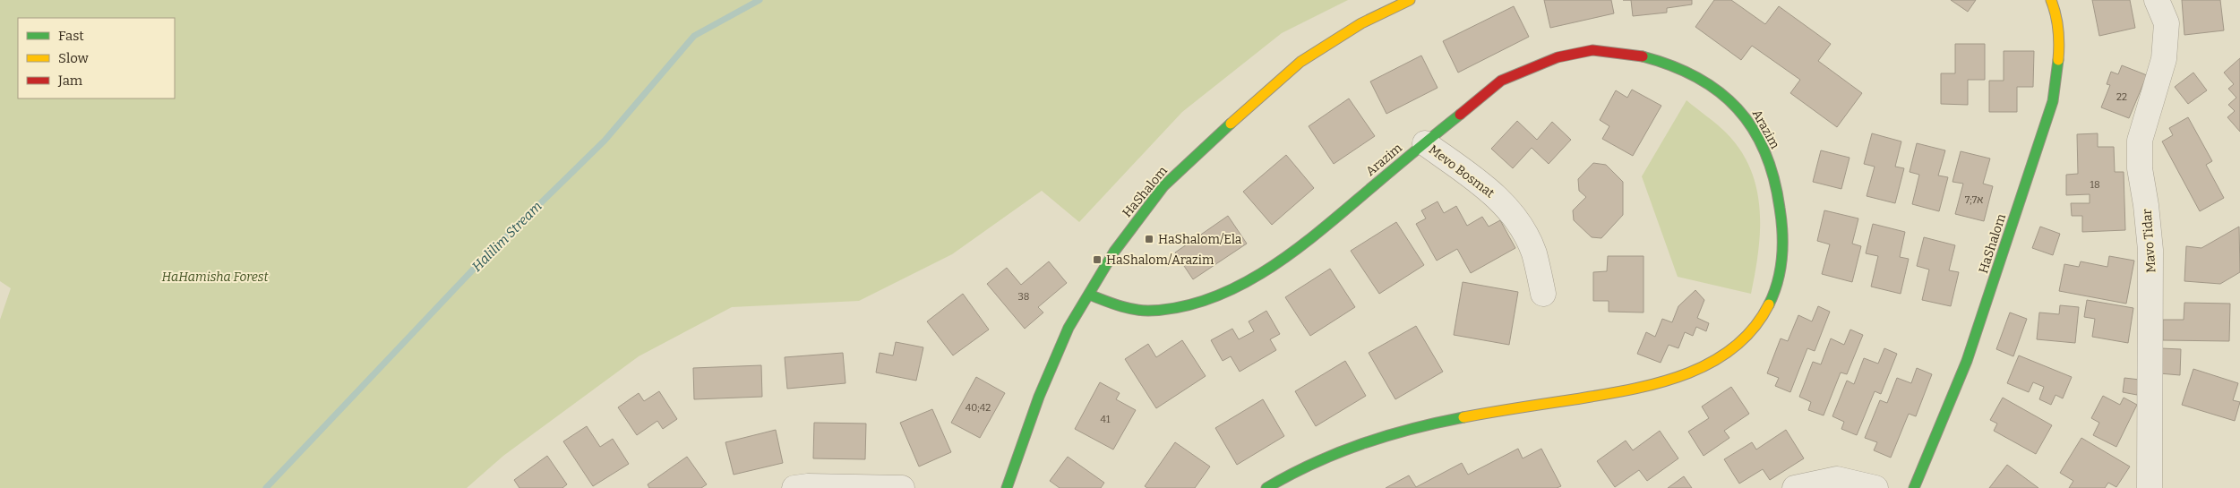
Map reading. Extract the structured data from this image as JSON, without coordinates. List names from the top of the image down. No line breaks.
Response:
{"streets":{"street":["Arazim","Mevo Bosmat","HaShalom","Mavo Tidar"]},"crossings":[["Arazim","Mevo Bosmat"],["Arazim","HaShalom"]],"water":["Halilim Stream"],"parks":["HaHamisha Forest"],"places":{"transit":["HaShalom/Ela","HaShalom/Arazim"]},"house_numbers":["22","18","7;7א","38","40;42","41"],"legend":["Fast","Slow","Jam"]}
